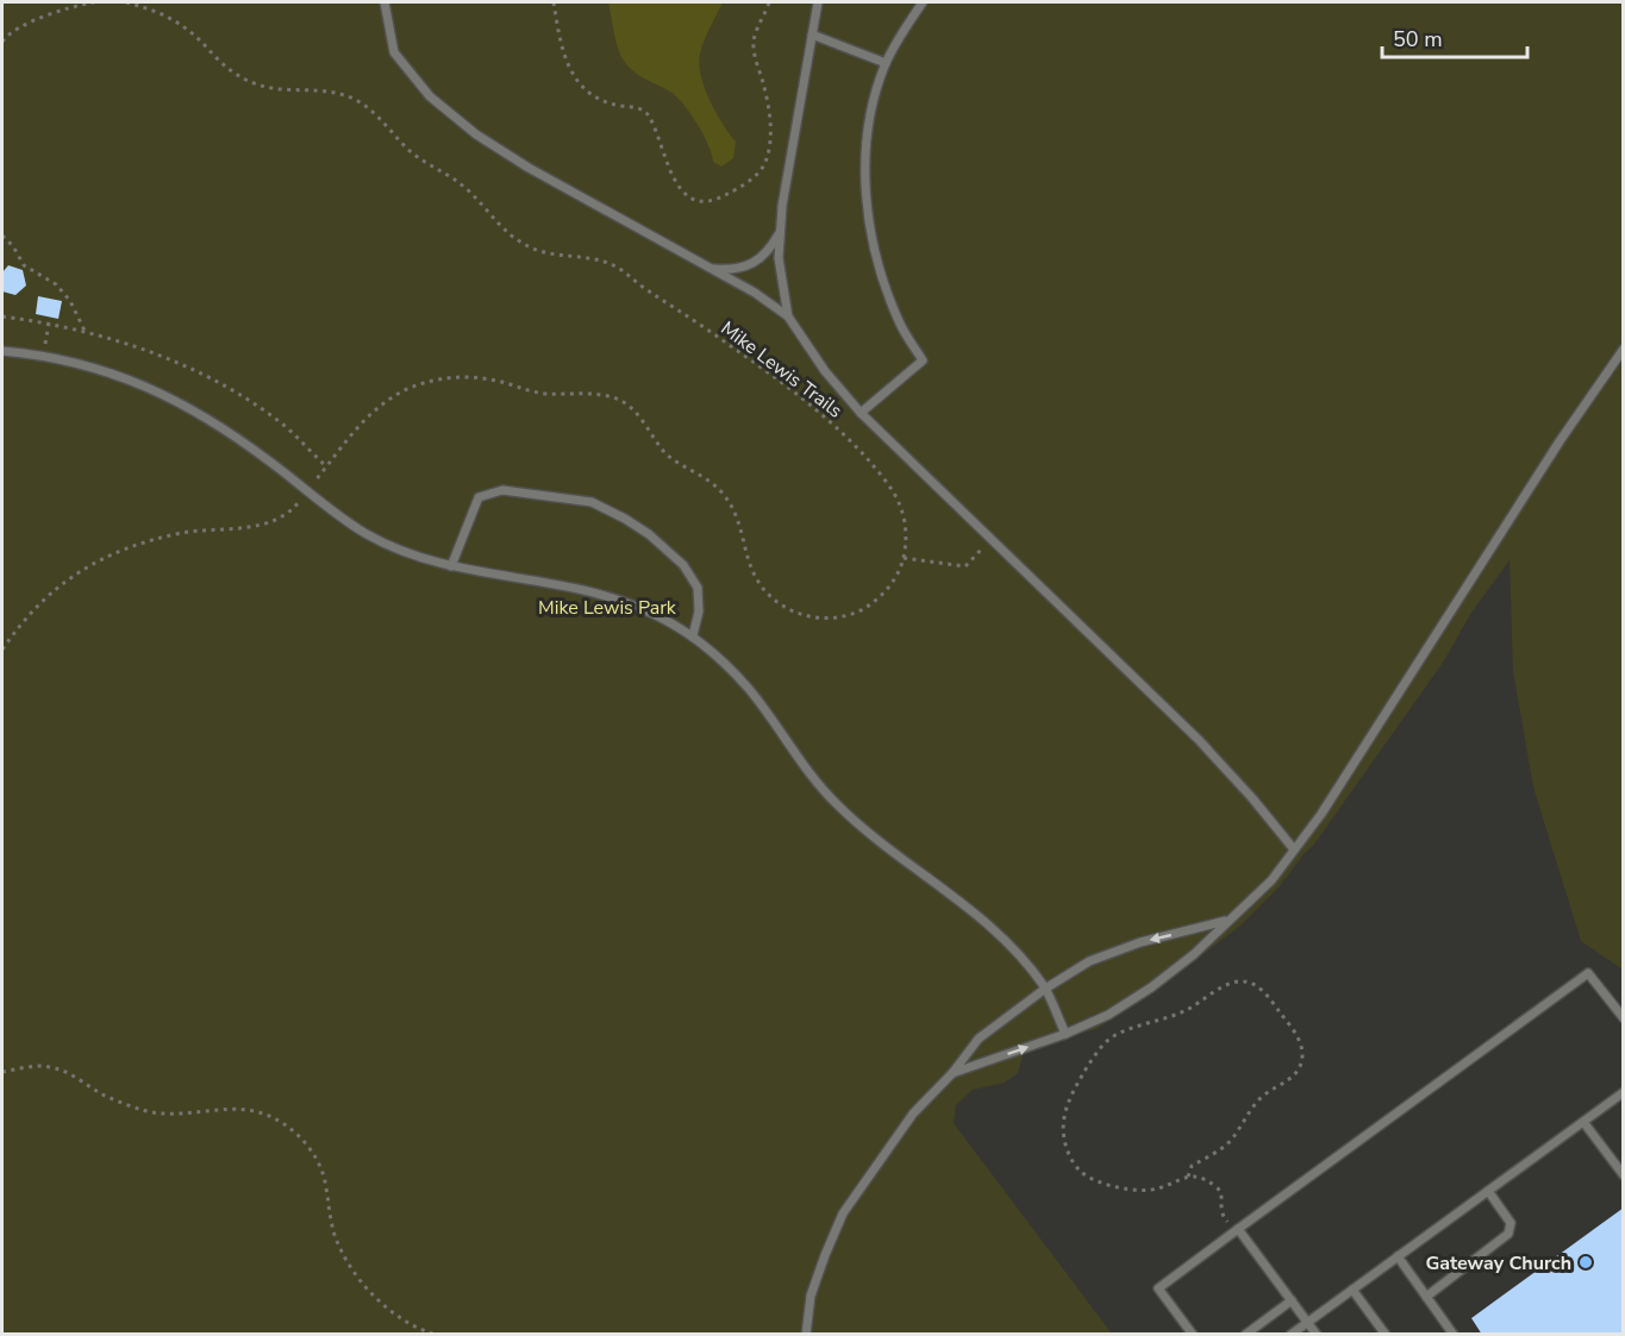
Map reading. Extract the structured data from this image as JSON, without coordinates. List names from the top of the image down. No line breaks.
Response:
{"streets":{"path":["Mike Lewis Trails"]},"parks":["Mike Lewis Park"],"places":["Gateway Church"],"scale_bar":"50 m"}
